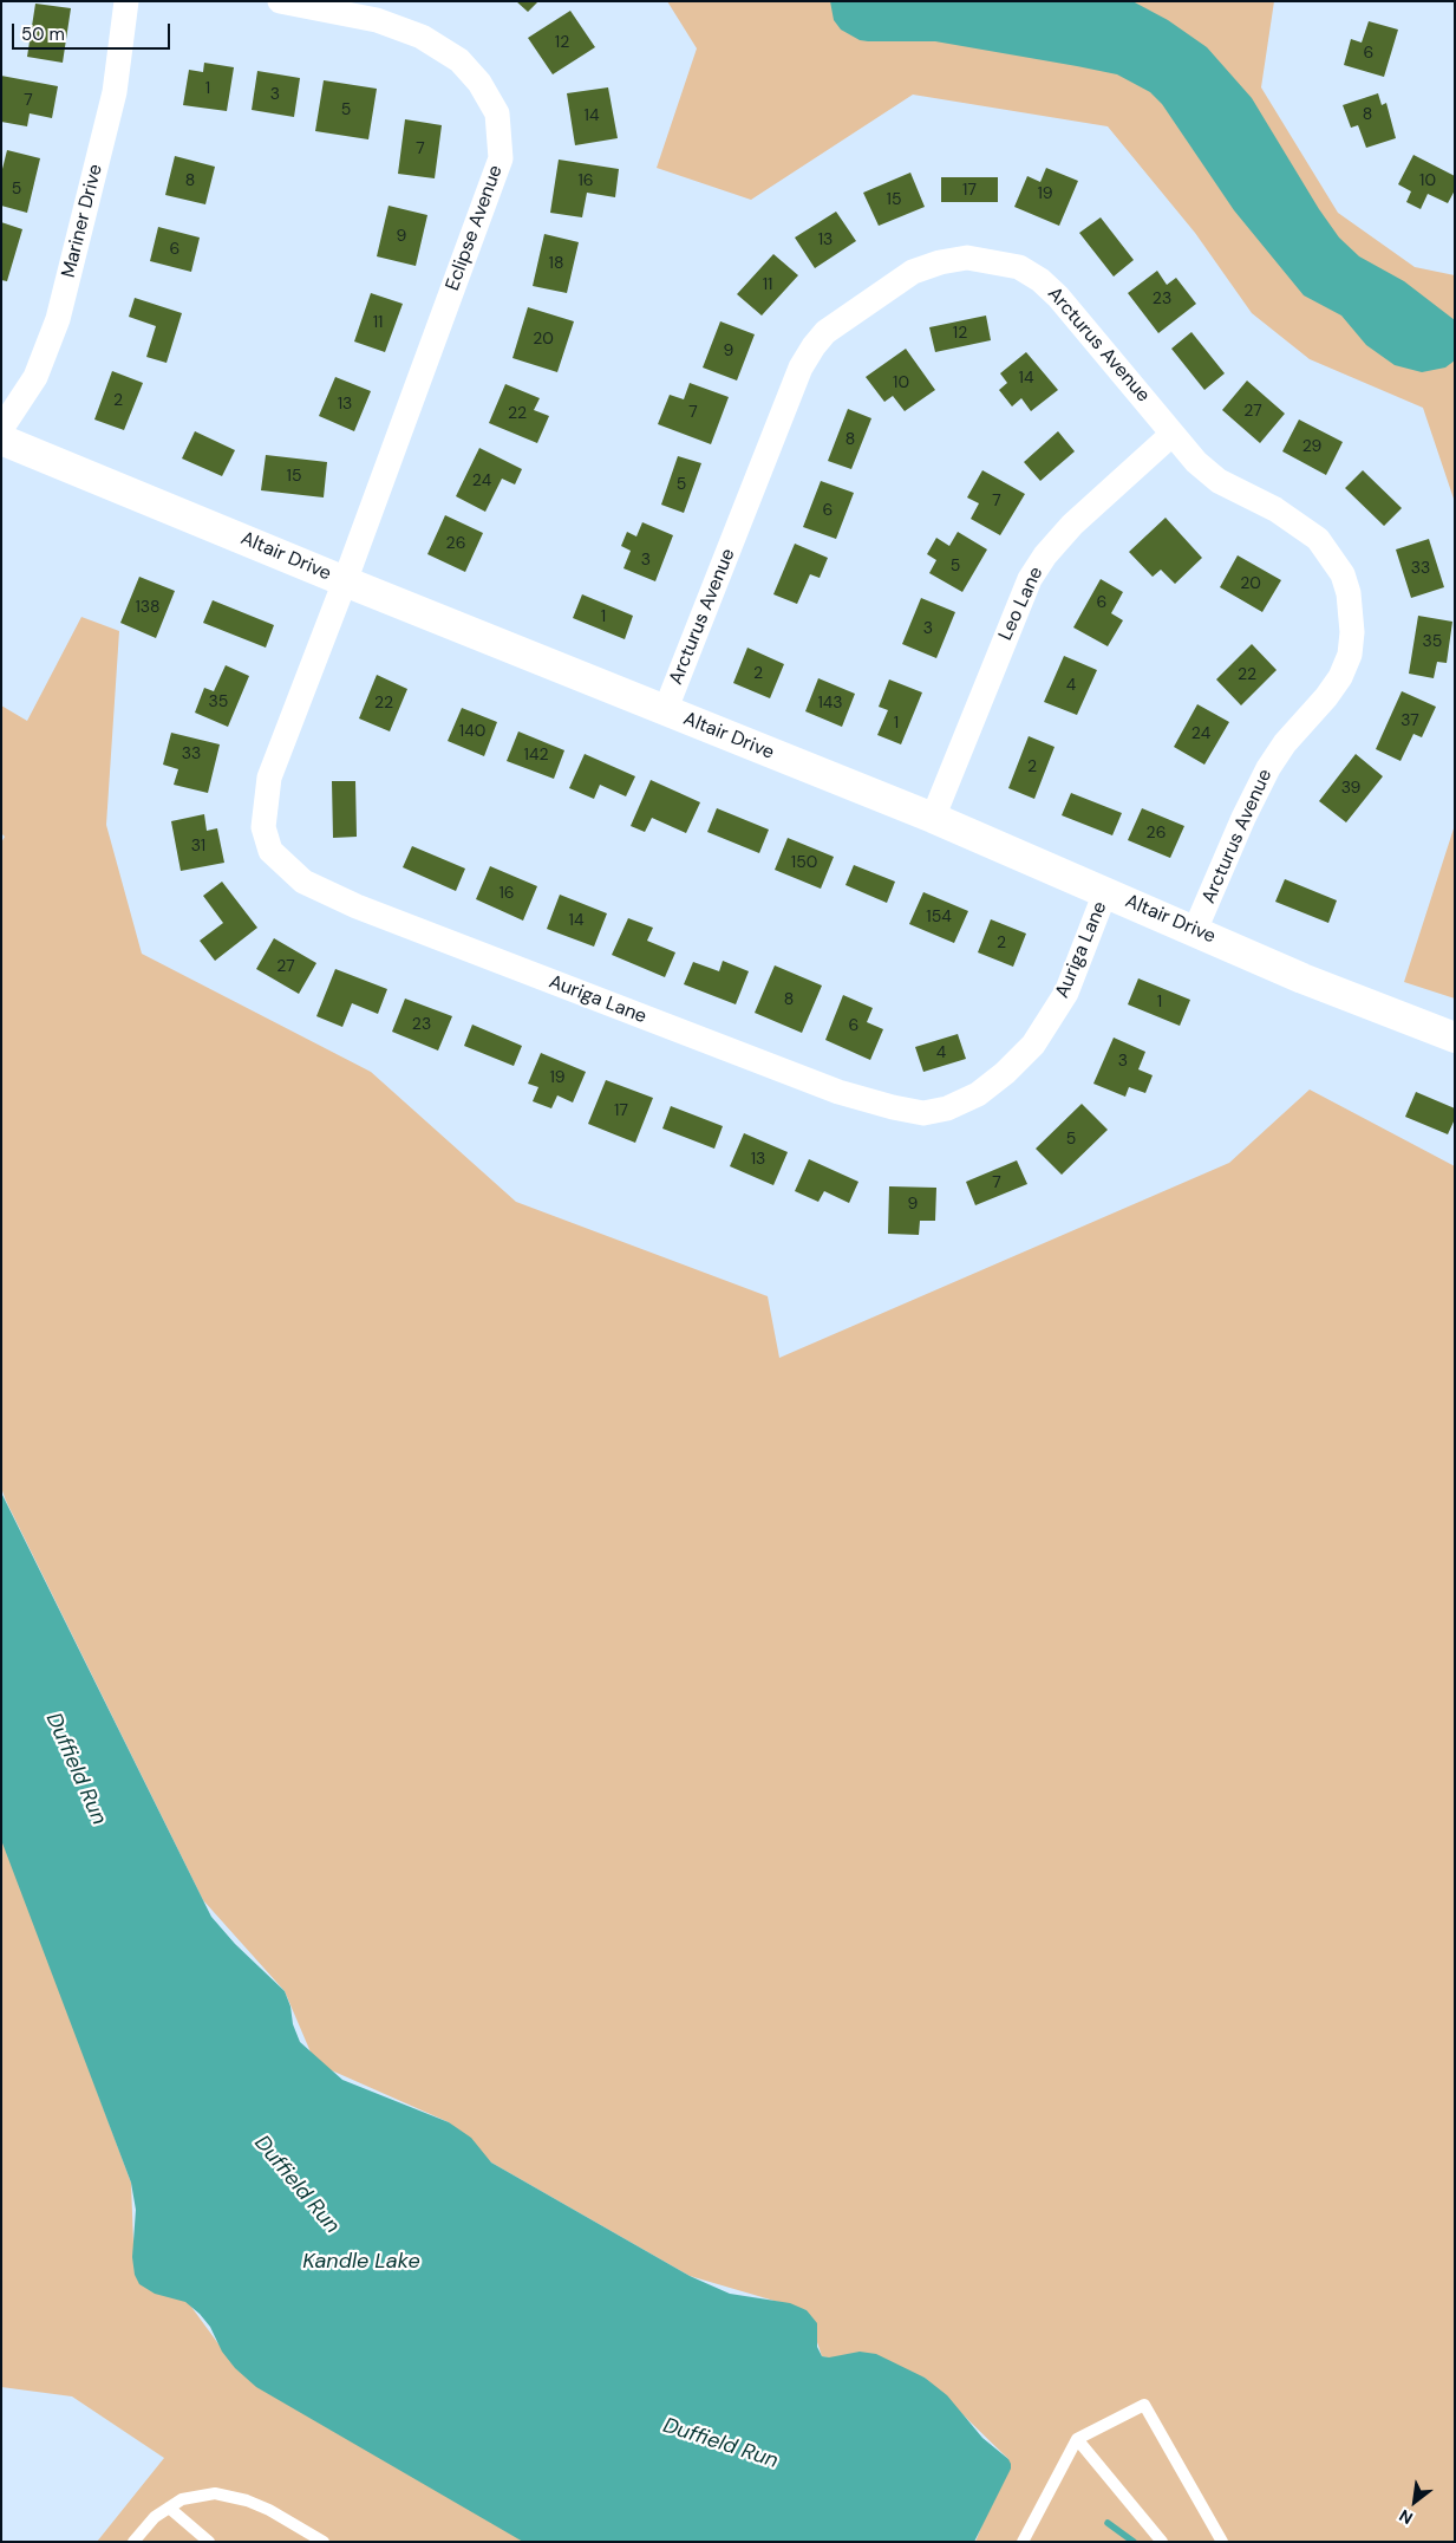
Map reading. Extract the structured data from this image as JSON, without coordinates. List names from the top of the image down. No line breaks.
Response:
{"streets":{"street":["Mariner Drive","Eclipse Avenue","Arcturus Avenue","Altair Drive","Leo Lane","Auriga Lane"]},"crossings":[["Eclipse Avenue","Altair Drive"],["Eclipse Avenue","Auriga Lane"],["Arcturus Avenue","Altair Drive"],["Arcturus Avenue","Leo Lane"],["Altair Drive","Leo Lane"],["Altair Drive","Auriga Lane"]],"water":["Duffield Run","Kandle Lake"],"house_numbers":["12","6","1","3","7","5","8","14","7","8","16","10","5","17","19","15","9","13","6","18","11","23","11","12","20","9","14","10","2","13","27","7","22","8","29","15","24","5","7","6","26","3","5","33","20","6","138","1","3","35","2","22","4","35","22","143","37","1","140","24","33","142","2","39","26","31","150","16","154","14","2","27","8","1","23","6","4","3","19","17","5","13","7","9"],"scale_bar":"50 m","north":"bottom left"}
